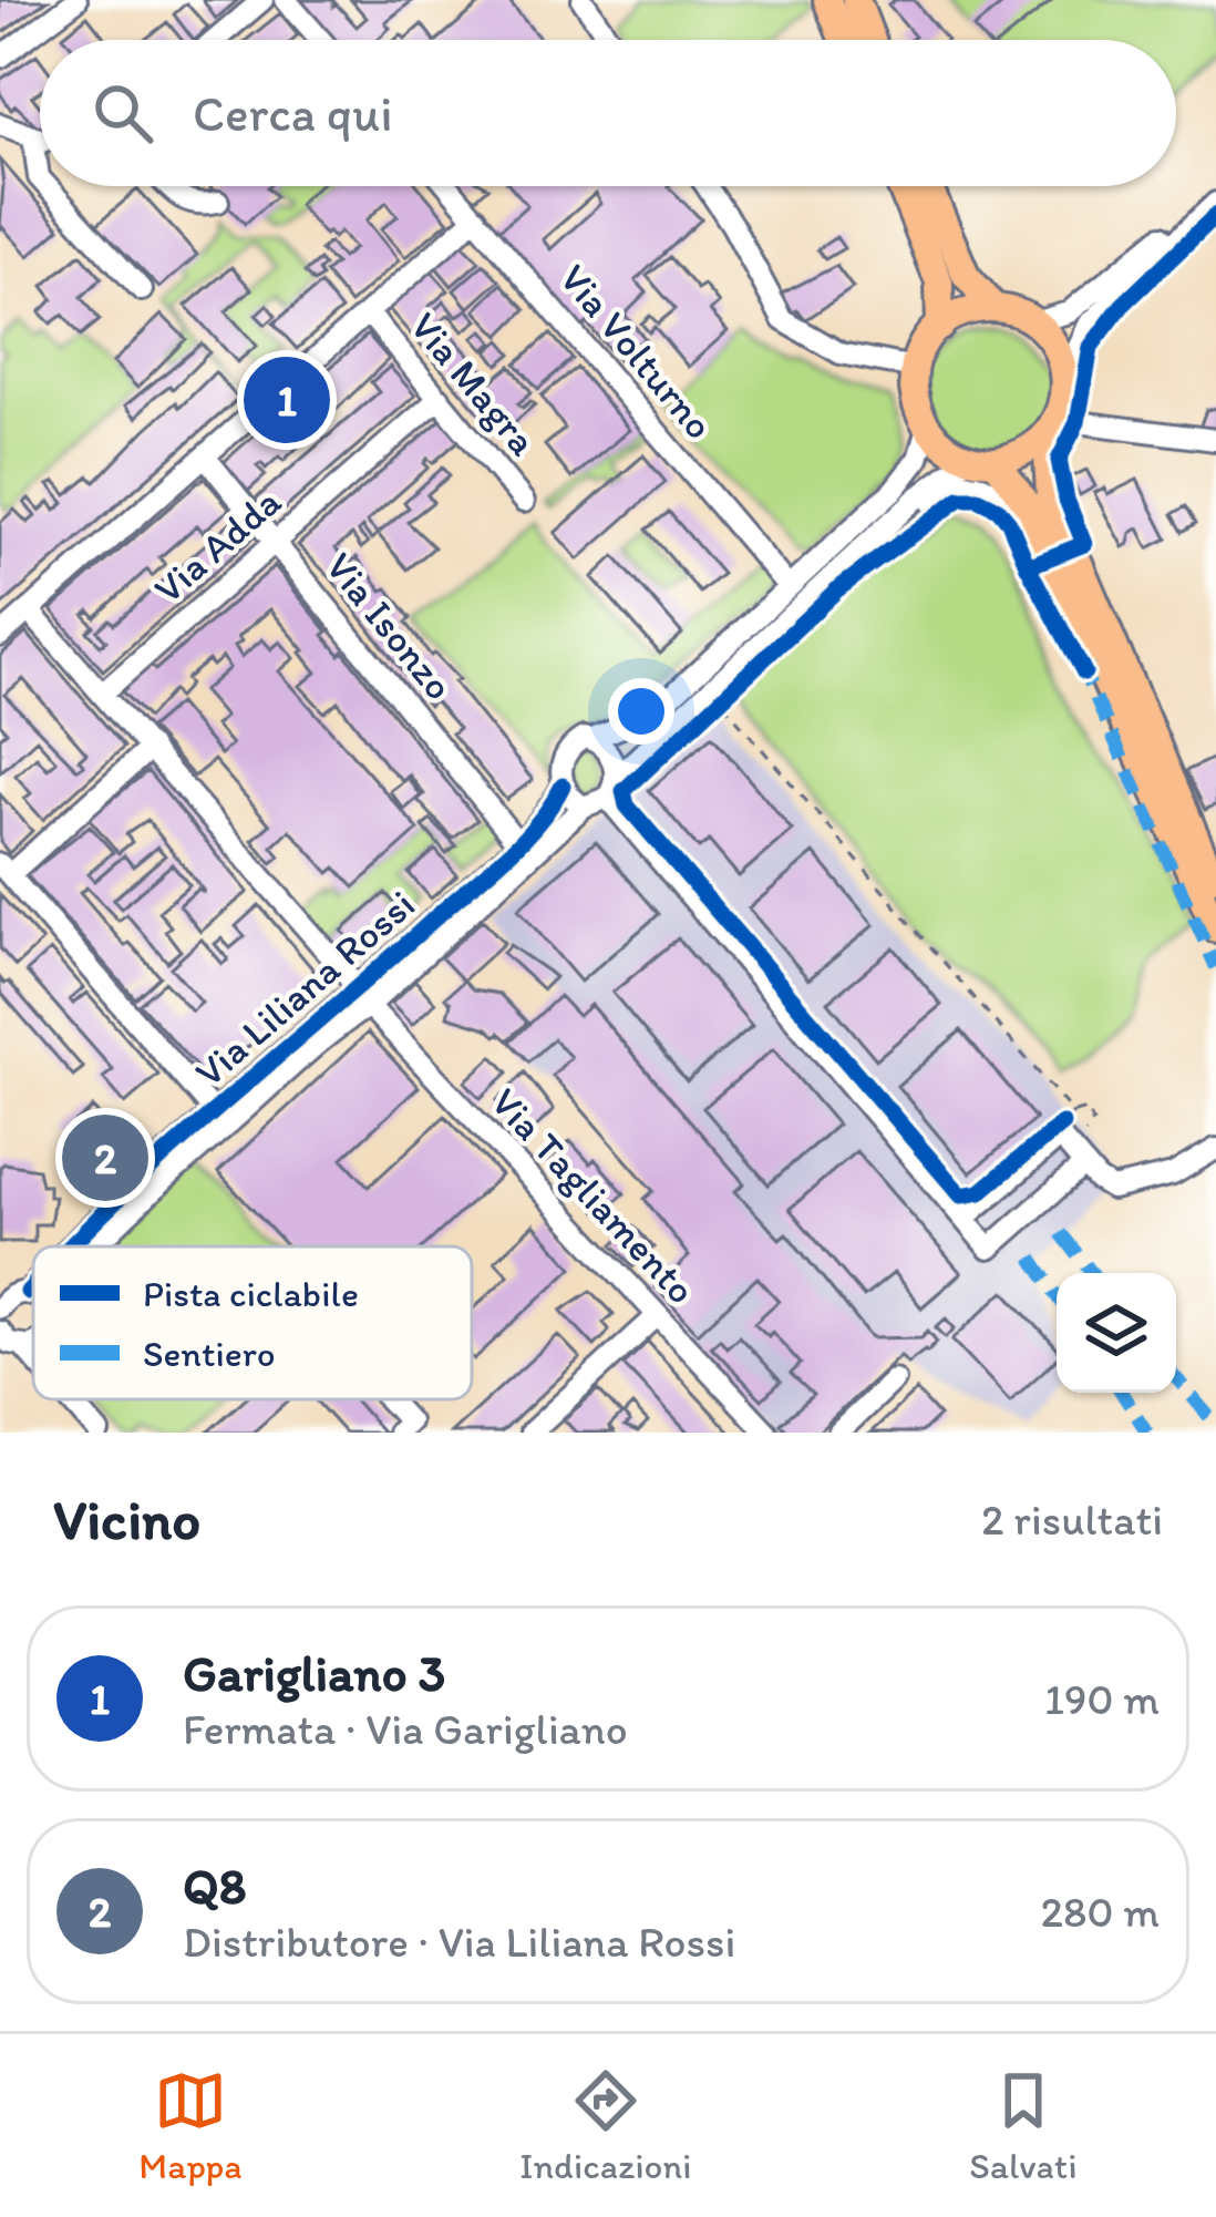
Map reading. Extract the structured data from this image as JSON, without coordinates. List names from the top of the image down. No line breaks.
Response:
{"streets":{"street":["Via Volturno","Via Magra","Via Adda","Via Isonzo","Via Liliana Rossi","Via Tagliamento"]},"crossings":[["Via Magra","Via Adda"],["Via Adda","Via Isonzo"],["Via Adda","Via Tagliamento"],["Via Isonzo","Via Liliana Rossi"],["Via Liliana Rossi","Via Tagliamento"]],"legend":["Pista ciclabile","Sentiero"],"page":{"search":"Cerca qui","pins":["1","2"],"heading":["Vicino","2 risultati"],"list":[{"mark":"1","name":"Garigliano 3","note":"Fermata · Via Garigliano","value":"190 m"},{"mark":"2","name":"Q8","note":"Distributore · Via Liliana Rossi","value":"280 m"}],"nav":["Mappa","Indicazioni","Salvati"]}}
